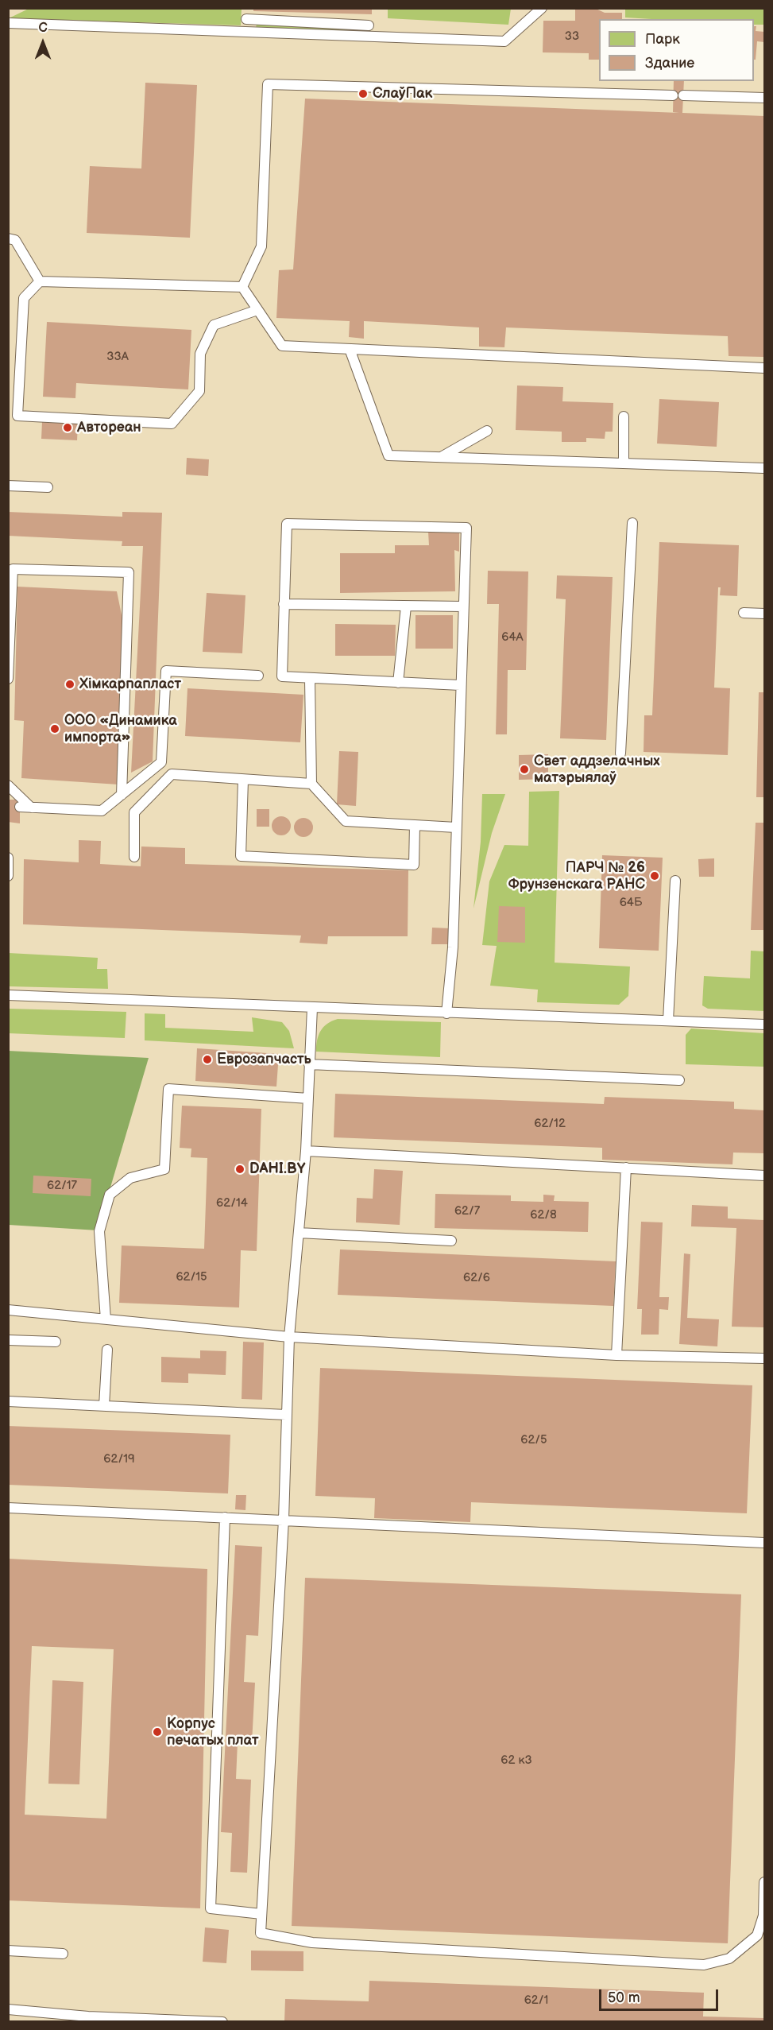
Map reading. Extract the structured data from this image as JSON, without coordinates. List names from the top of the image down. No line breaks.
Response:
{"places":["СлаўПак","Автореан","Хімкарпапласт","ООО «Динамика импорта»","Свет аддзелачных матэрыялаў","ПАРЧ № 26 Фрунзенскага РАНС","Еврозапчасть","DAHI.BY","Корпус печатых плат"],"house_numbers":["33","33А","64А","64Б","62/12","62/17","62/14","62/7","62/8","62/15","62/6","62/5","62/19","62 к3","62/1"],"legend":["Парк","Здание"],"scale_bar":"50 m","north":"top"}
